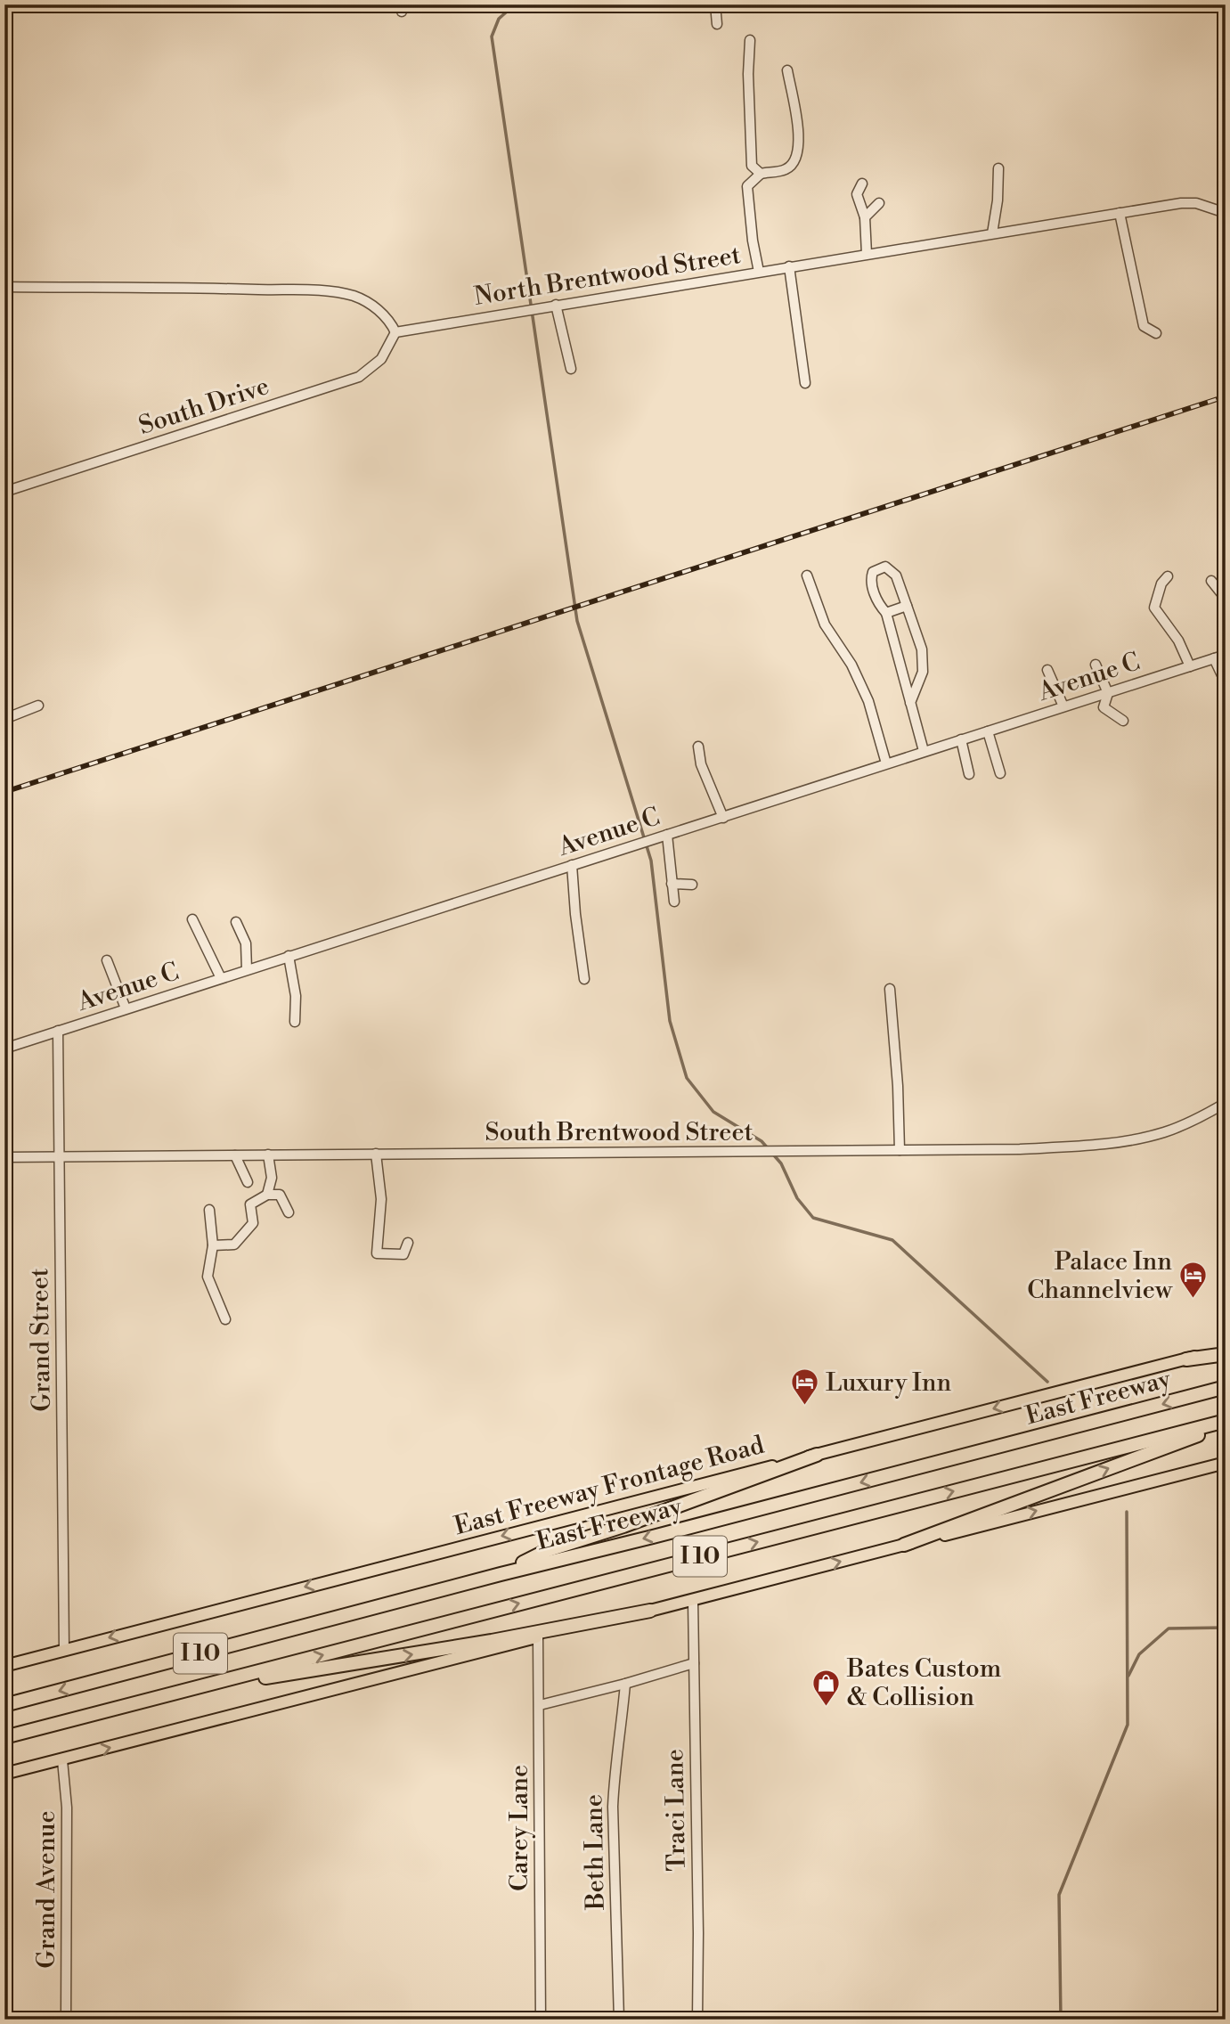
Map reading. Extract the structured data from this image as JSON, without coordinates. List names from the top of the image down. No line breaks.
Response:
{"streets":{"highway":["East Freeway","I 10"],"main road":["East Freeway Frontage Road"],"street":["North Brentwood Street","South Drive","Avenue C","South Brentwood Street","Grand Street","Traci Lane","Carey Lane","Beth Lane","Grand Avenue"]},"crossings":[["North Brentwood Street","South Drive"],["Avenue C","Grand Street"],["South Brentwood Street","Grand Street"],["Grand Street","East Freeway Frontage Road"]],"one_way":["East Freeway Frontage Road"],"places":{"hotel":["Palace Inn Channelview","Luxury Inn"],"shop":["Bates Custom & Collision"]}}
